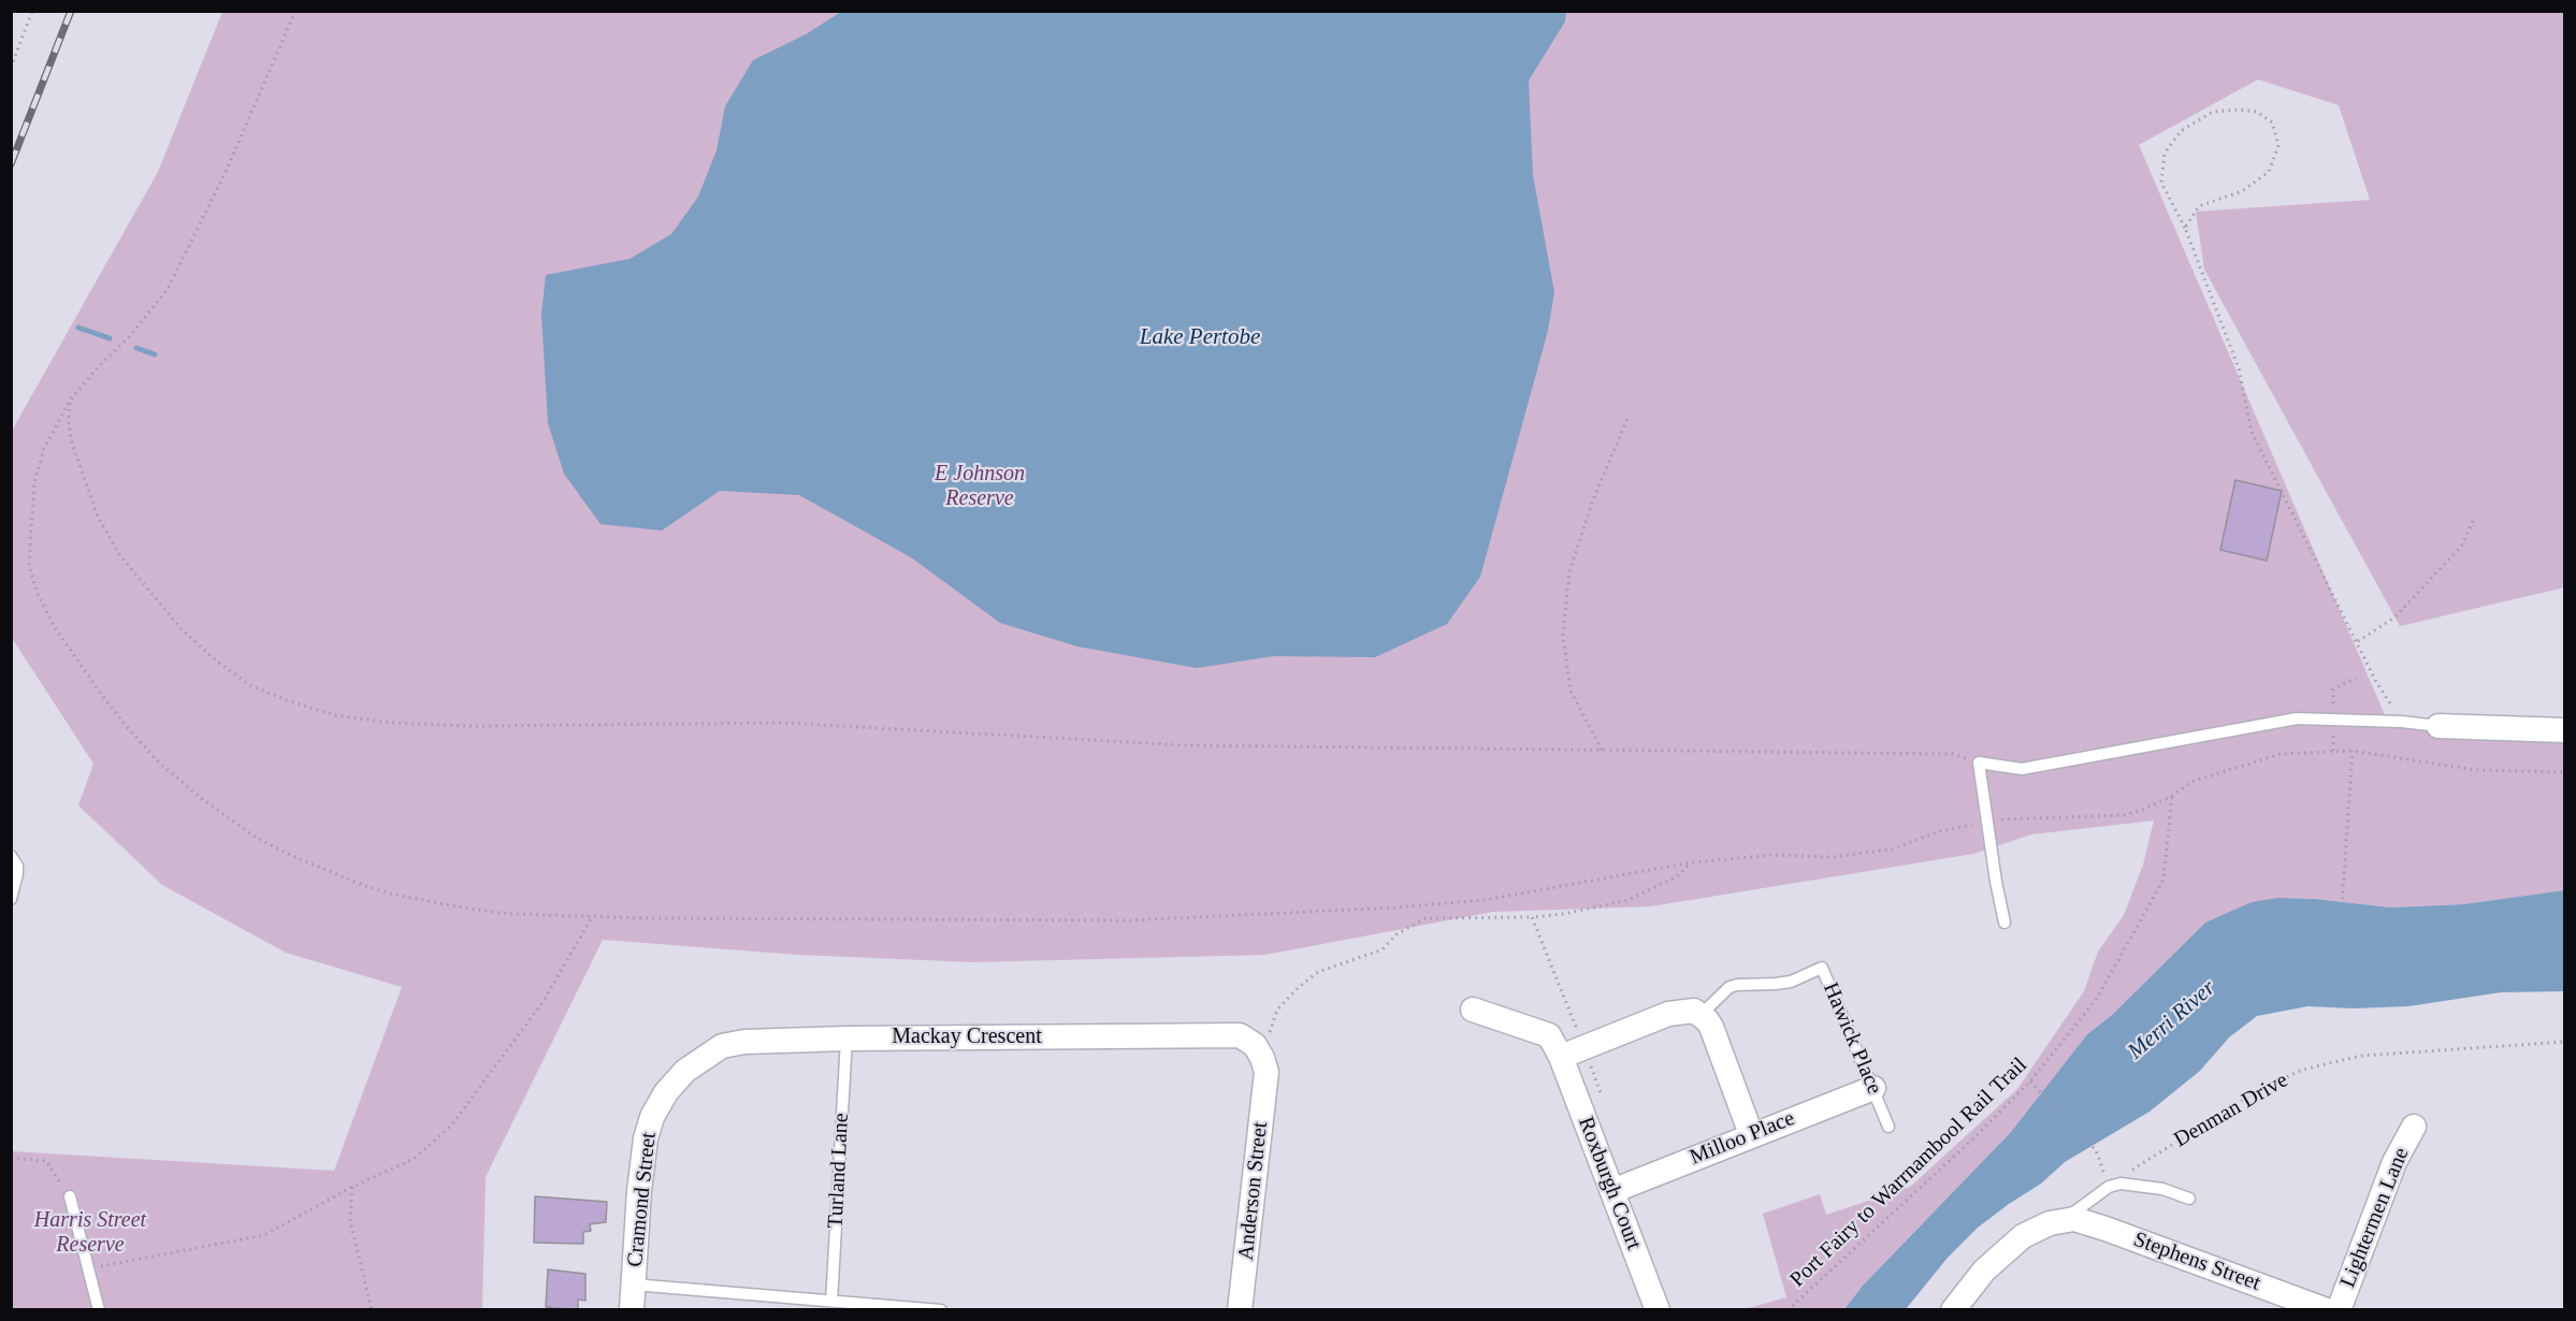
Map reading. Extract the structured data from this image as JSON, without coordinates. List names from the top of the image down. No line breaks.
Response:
{"streets":{"street":["Mackay Crescent","Milloo Place","Roxburgh Court","Anderson Street","Cramond Street","Lightermen Lane","Stephens Street"],"lane":["Hawick Place","Turland Lane"],"path":["Denman Drive","Port Fairy to Warrnambool Rail Trail"]},"crossings":[["Mackay Crescent","Turland Lane"],["Mackay Crescent","Anderson Street"],["Mackay Crescent","Cramond Street"],["Hawick Place","Milloo Place"],["Milloo Place","Roxburgh Court"]],"water":["Lake Pertobe","Merri River"],"parks":["E Johnson Reserve","Harris Street Reserve"]}
